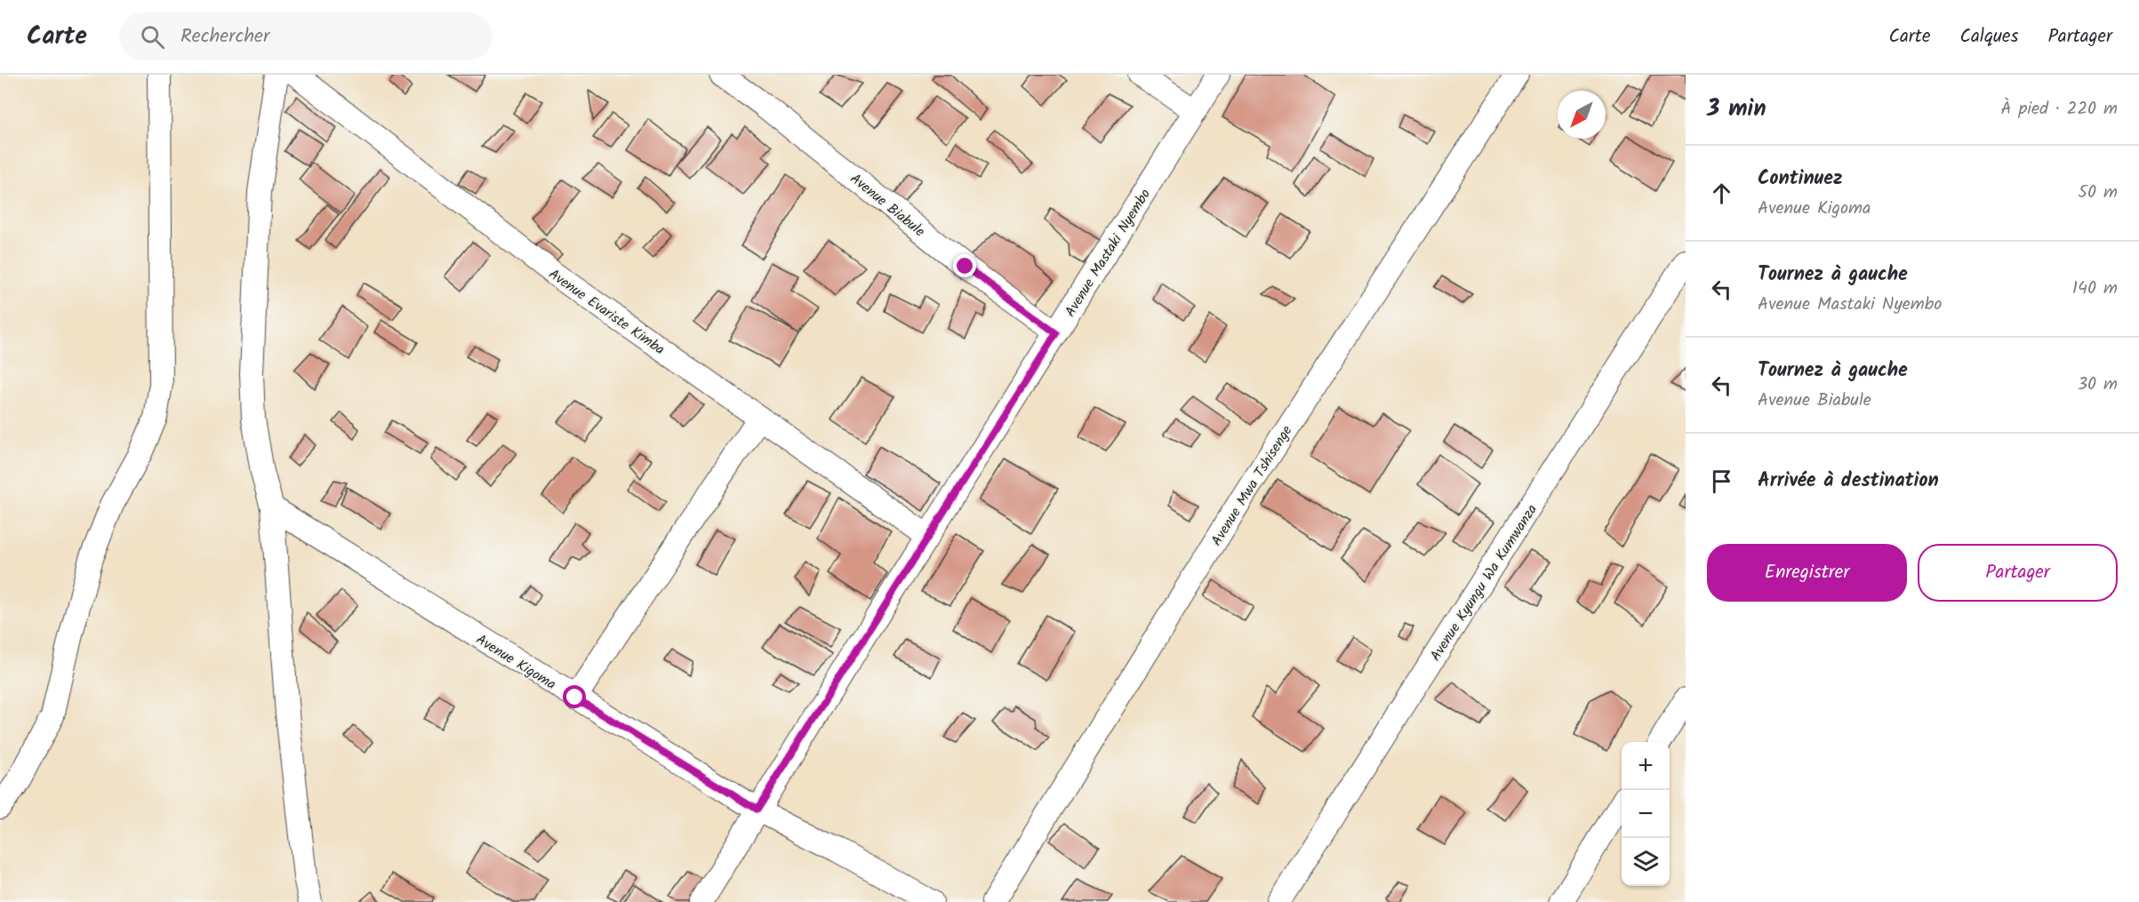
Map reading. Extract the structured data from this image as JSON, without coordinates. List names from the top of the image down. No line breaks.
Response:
{"streets":{"street":["Avenue Biabule","Avenue Mastaki Nyembo","Avenue Evariste Kimba","Avenue Mwa Tshisenge","Avenue Kyungu Wa Kumwanza","Avenue Kigoma"]},"crossings":[["Avenue Biabule","Avenue Mastaki Nyembo"],["Avenue Mastaki Nyembo","Avenue Evariste Kimba"],["Avenue Mastaki Nyembo","Avenue Kigoma"]],"north":"bottom left","page":{"header":"Carte","search":"Rechercher","nav":["Carte","Calques","Partager"],"heading":["3 min","À pied · 220 m"],"list":[["Continuez","Avenue Kigoma","50 m"],["Tournez à gauche","Avenue Mastaki Nyembo","140 m"],["Tournez à gauche","Avenue Biabule","30 m"],"Arrivée à destination"],"buttons":["Enregistrer","Partager"],"map_buttons":["+","−"]}}
